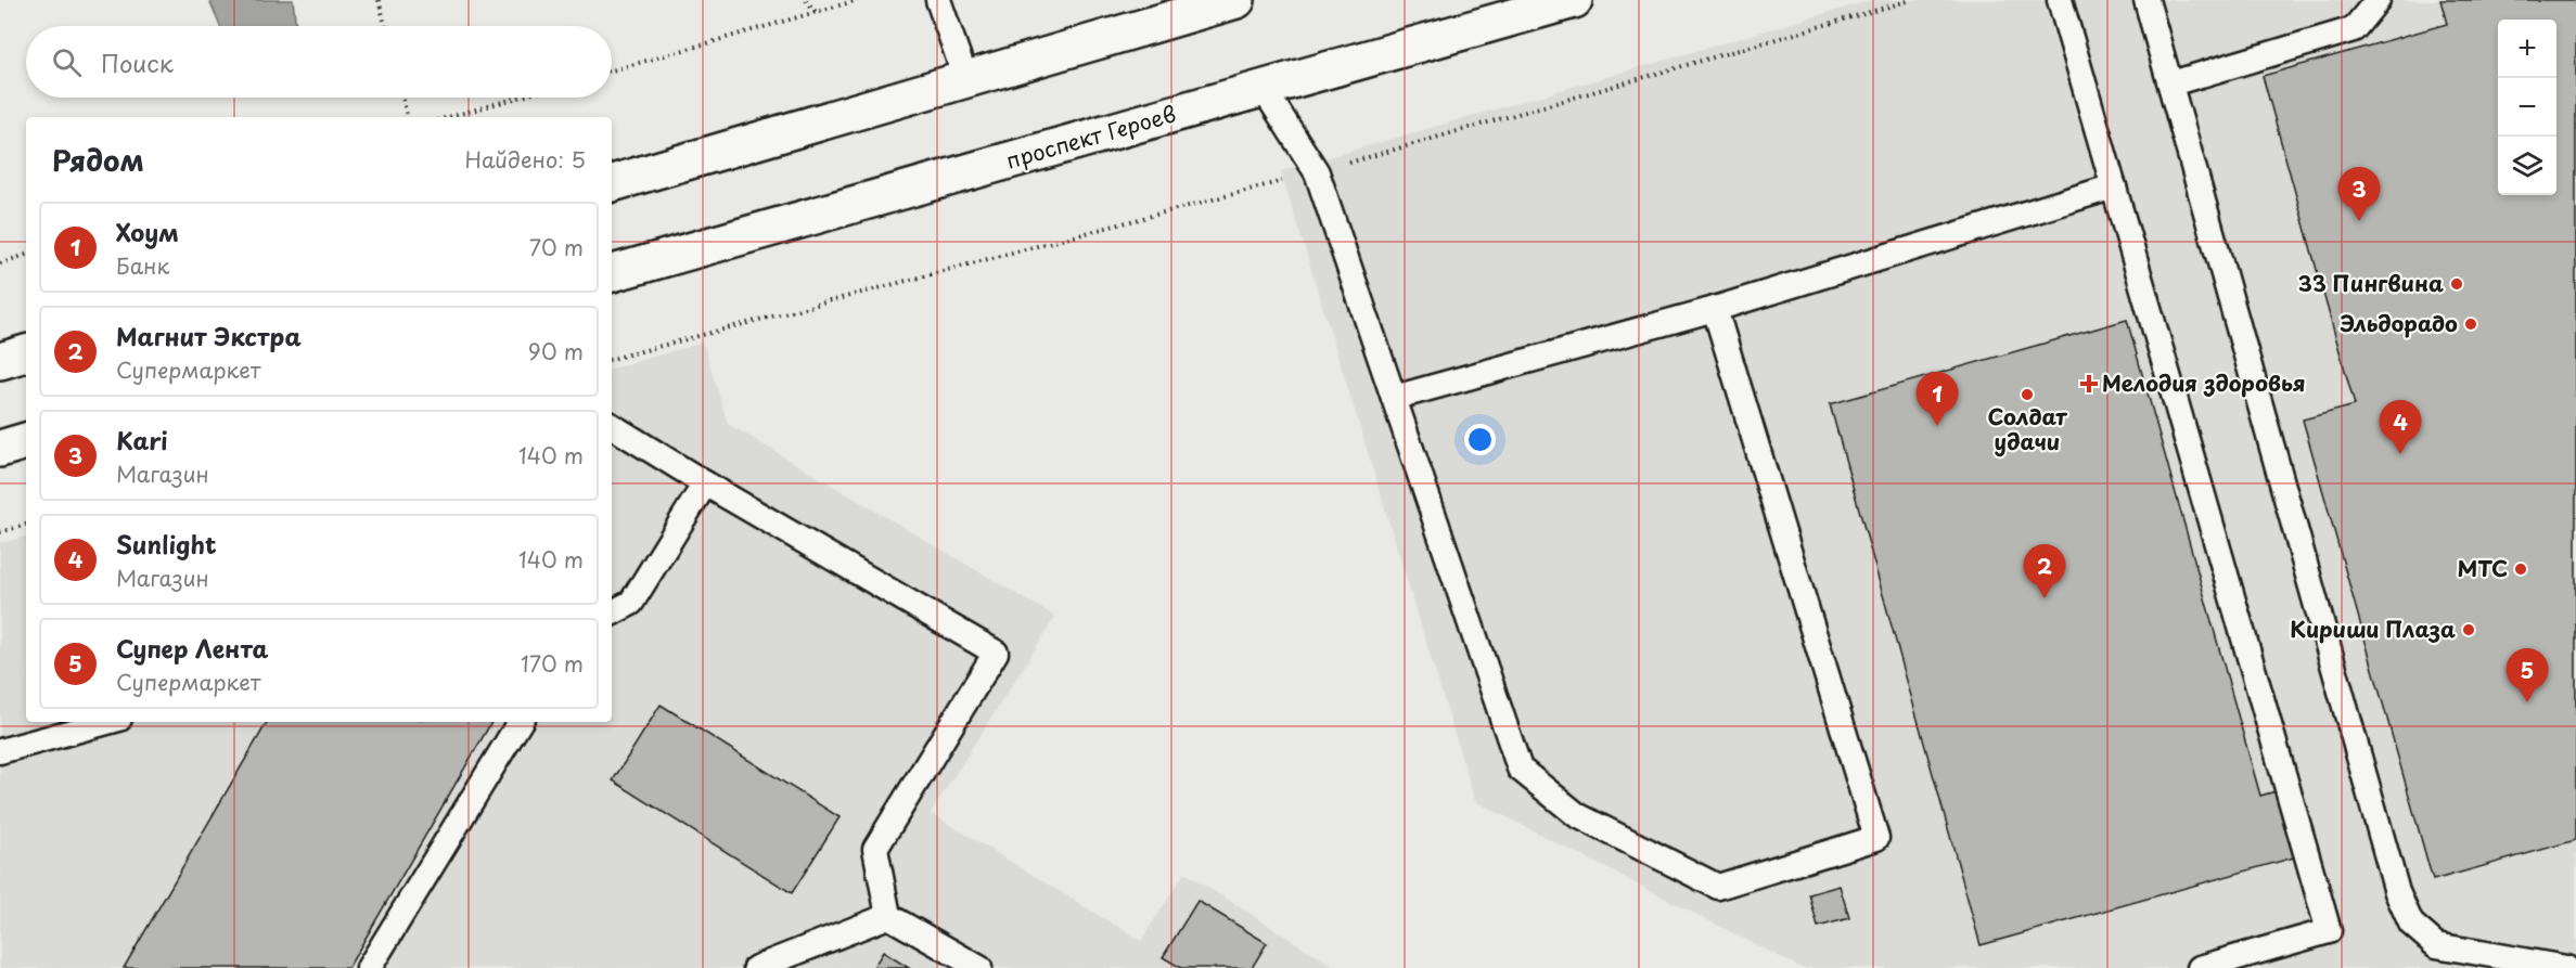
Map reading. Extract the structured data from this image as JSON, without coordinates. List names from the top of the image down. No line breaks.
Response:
{"streets":{"main road":["проспект Героев"]},"places":{"other":["33 Пингвина","Эльдорадо","Солдат удачи","МТС","Кириши Плаза"],"health":["Мелодия здоровья"]},"page":{"map_buttons":["+","−"],"search":"Поиск","heading":["Рядом","Найдено: 5"],"pins":["3","1","4","2","5"],"list":[{"mark":"1","name":"Хоум","note":"Банк","value":"70 m"},{"mark":"2","name":"Магнит Экстра","note":"Супермаркет","value":"90 m"},{"mark":"3","name":"Kari","note":"Магазин","value":"140 m"},{"mark":"4","name":"Sunlight","note":"Магазин","value":"140 m"},{"mark":"5","name":"Супер Лента","note":"Супермаркет","value":"170 m"}]}}
